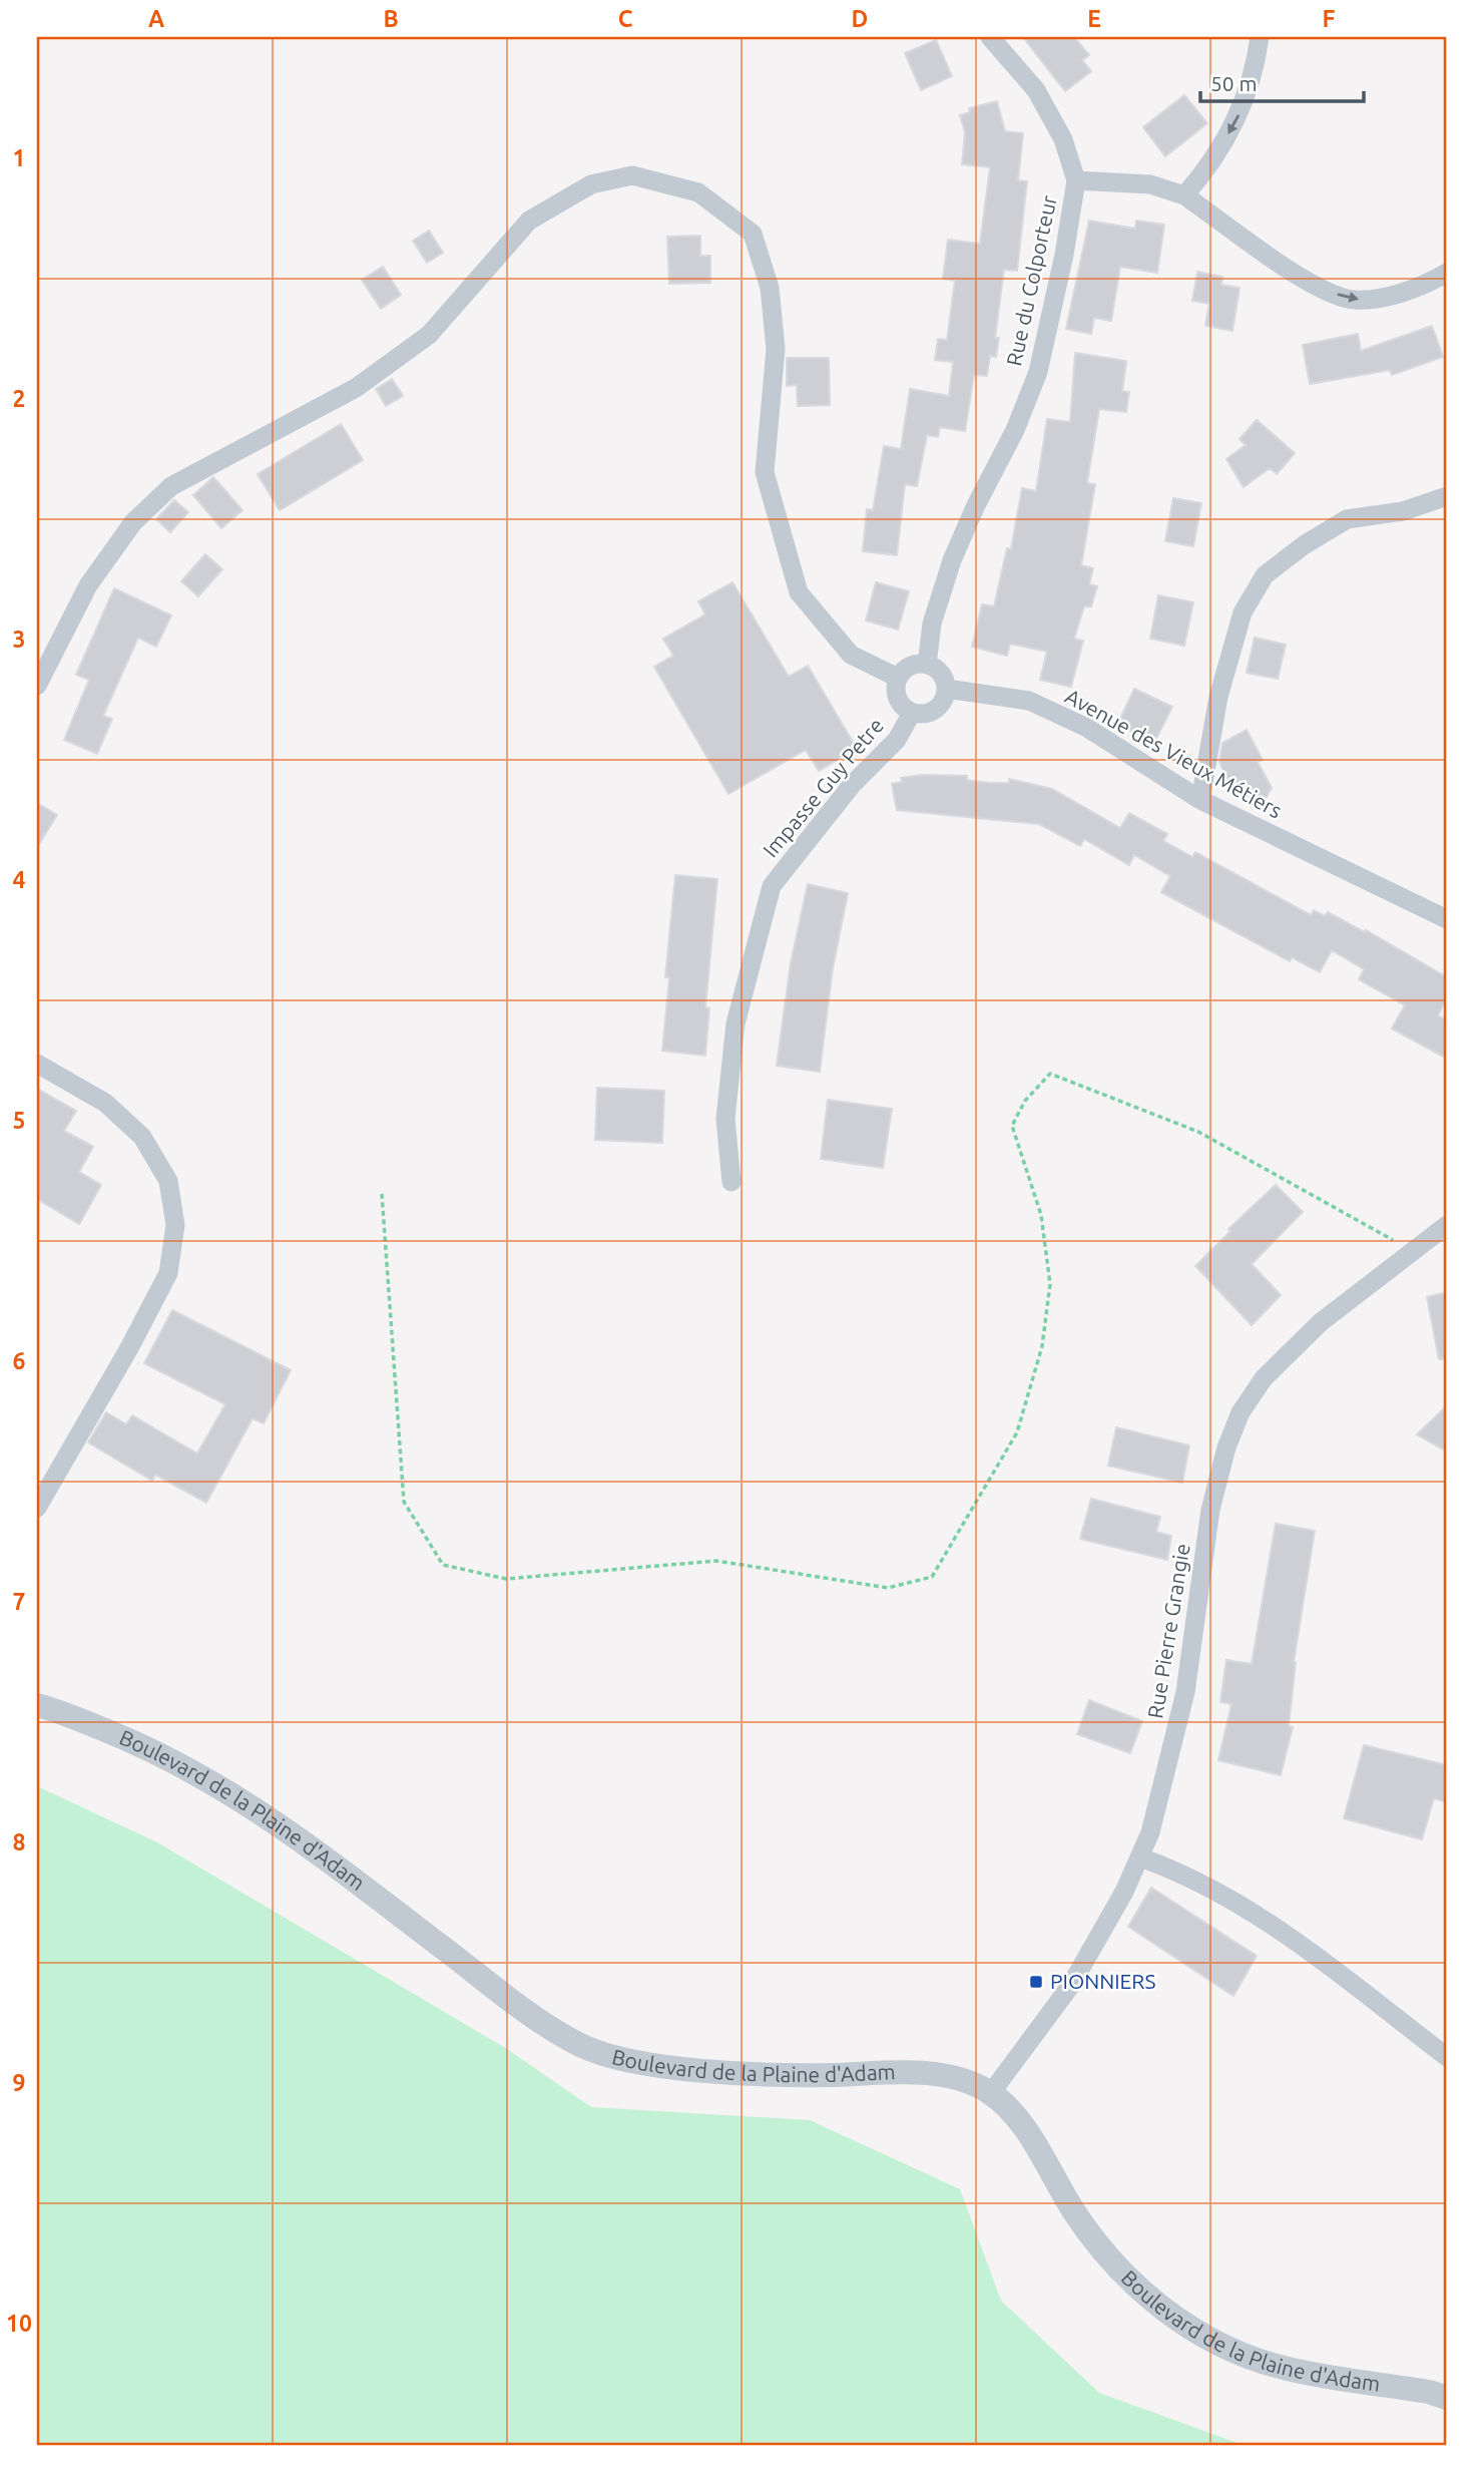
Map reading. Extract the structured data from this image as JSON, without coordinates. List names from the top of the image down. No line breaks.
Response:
{"streets":{"street":["Rue du Colporteur","Avenue des Vieux Métiers","Impasse Guy Petre","Rue Pierre Grangie","Boulevard de la Plaine d'Adam"]},"crossings":[["Rue du Colporteur","Avenue des Vieux Métiers"],["Rue du Colporteur","Impasse Guy Petre"],["Avenue des Vieux Métiers","Impasse Guy Petre"],["Rue Pierre Grangie","Boulevard de la Plaine d'Adam"]],"places":{"transit":["PIONNIERS"]},"scale_bar":"50 m","grid":{"columns":["A","B","C","D","E","F"],"rows":["1","2","3","4","5","6","7","8","9","10"]}}
